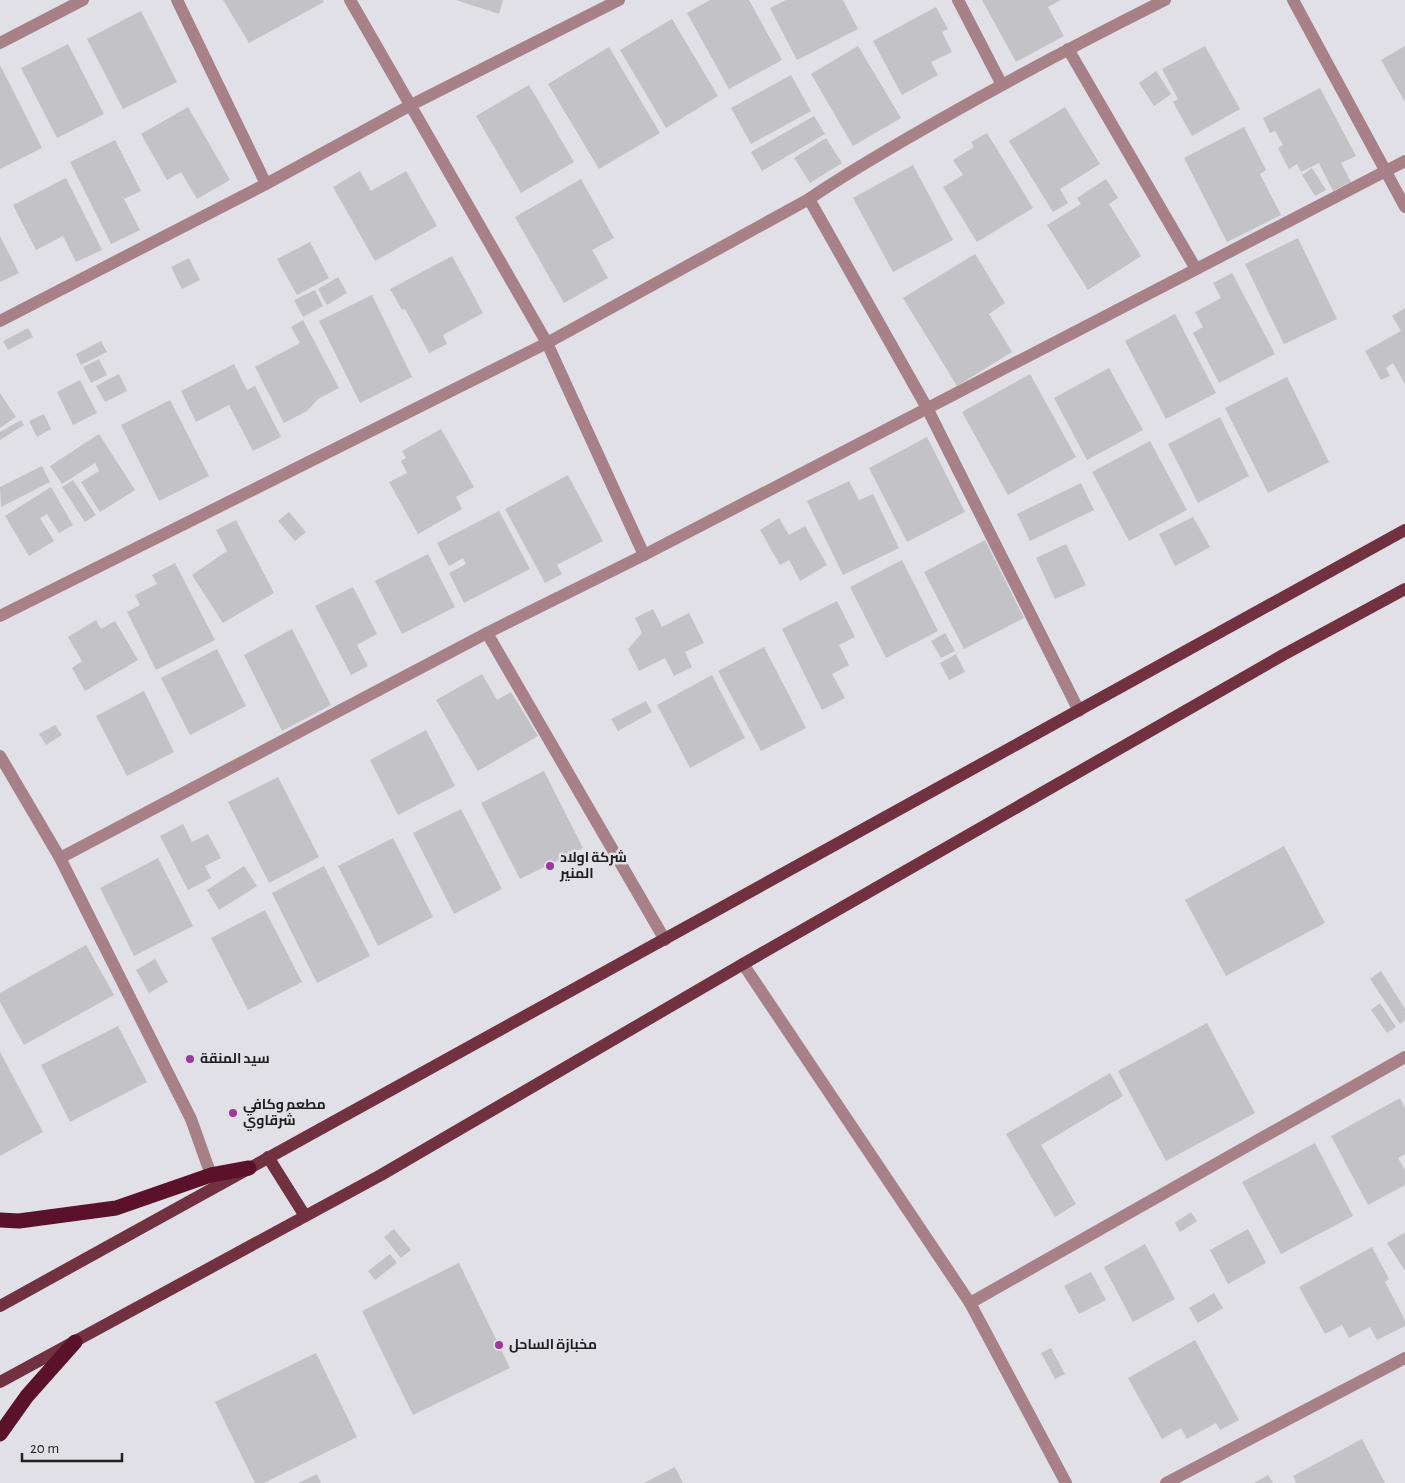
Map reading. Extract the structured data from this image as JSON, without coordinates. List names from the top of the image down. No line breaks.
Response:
{"places":["شركة اولاد المنير","سيد المنقة","مطعم وكافي شرقاوي","مخبازة الساحل"],"scale_bar":"20 m"}
